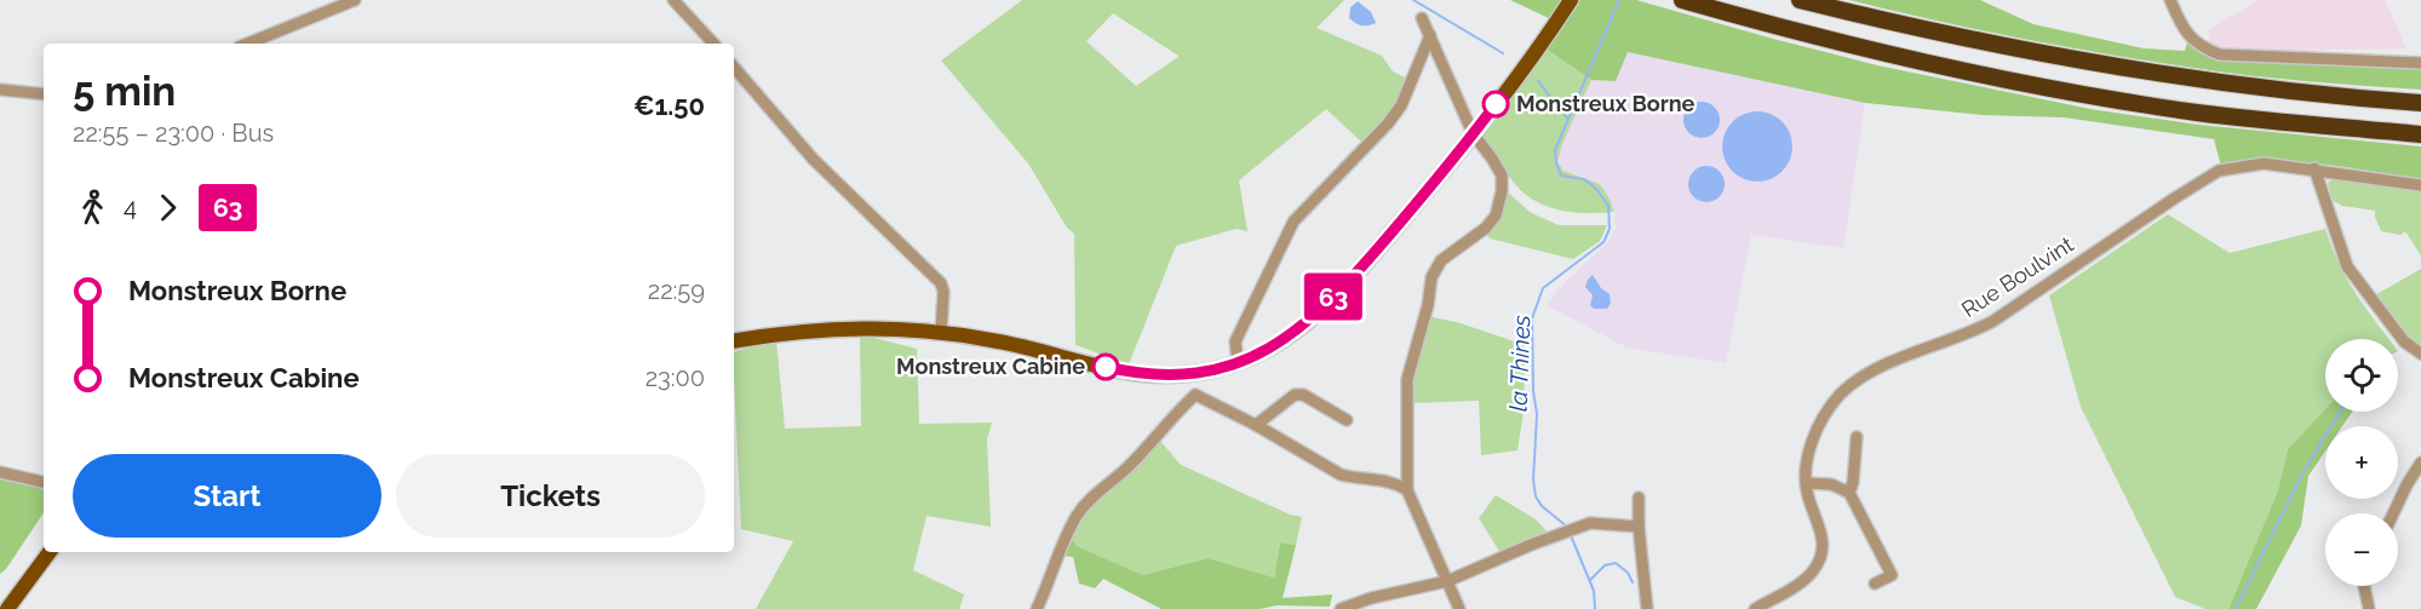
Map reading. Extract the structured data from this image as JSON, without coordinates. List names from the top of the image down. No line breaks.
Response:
{"streets":{"street":["Rue Boulvint"]},"water":["la Thines"],"places":["Monstreux Borne","Monstreux Cabine"],"lines":["bus line 63"],"page":{"on_map":"63","heading":["5 min","22:55 – 23:00 · Bus","€1.50"],"legs":["4","63"],"list":[{"name":"Monstreux Borne","value":"22:59"},{"name":"Monstreux Cabine","value":"23:00"}],"map_buttons":["+","−"],"buttons":["Start","Tickets"]}}
